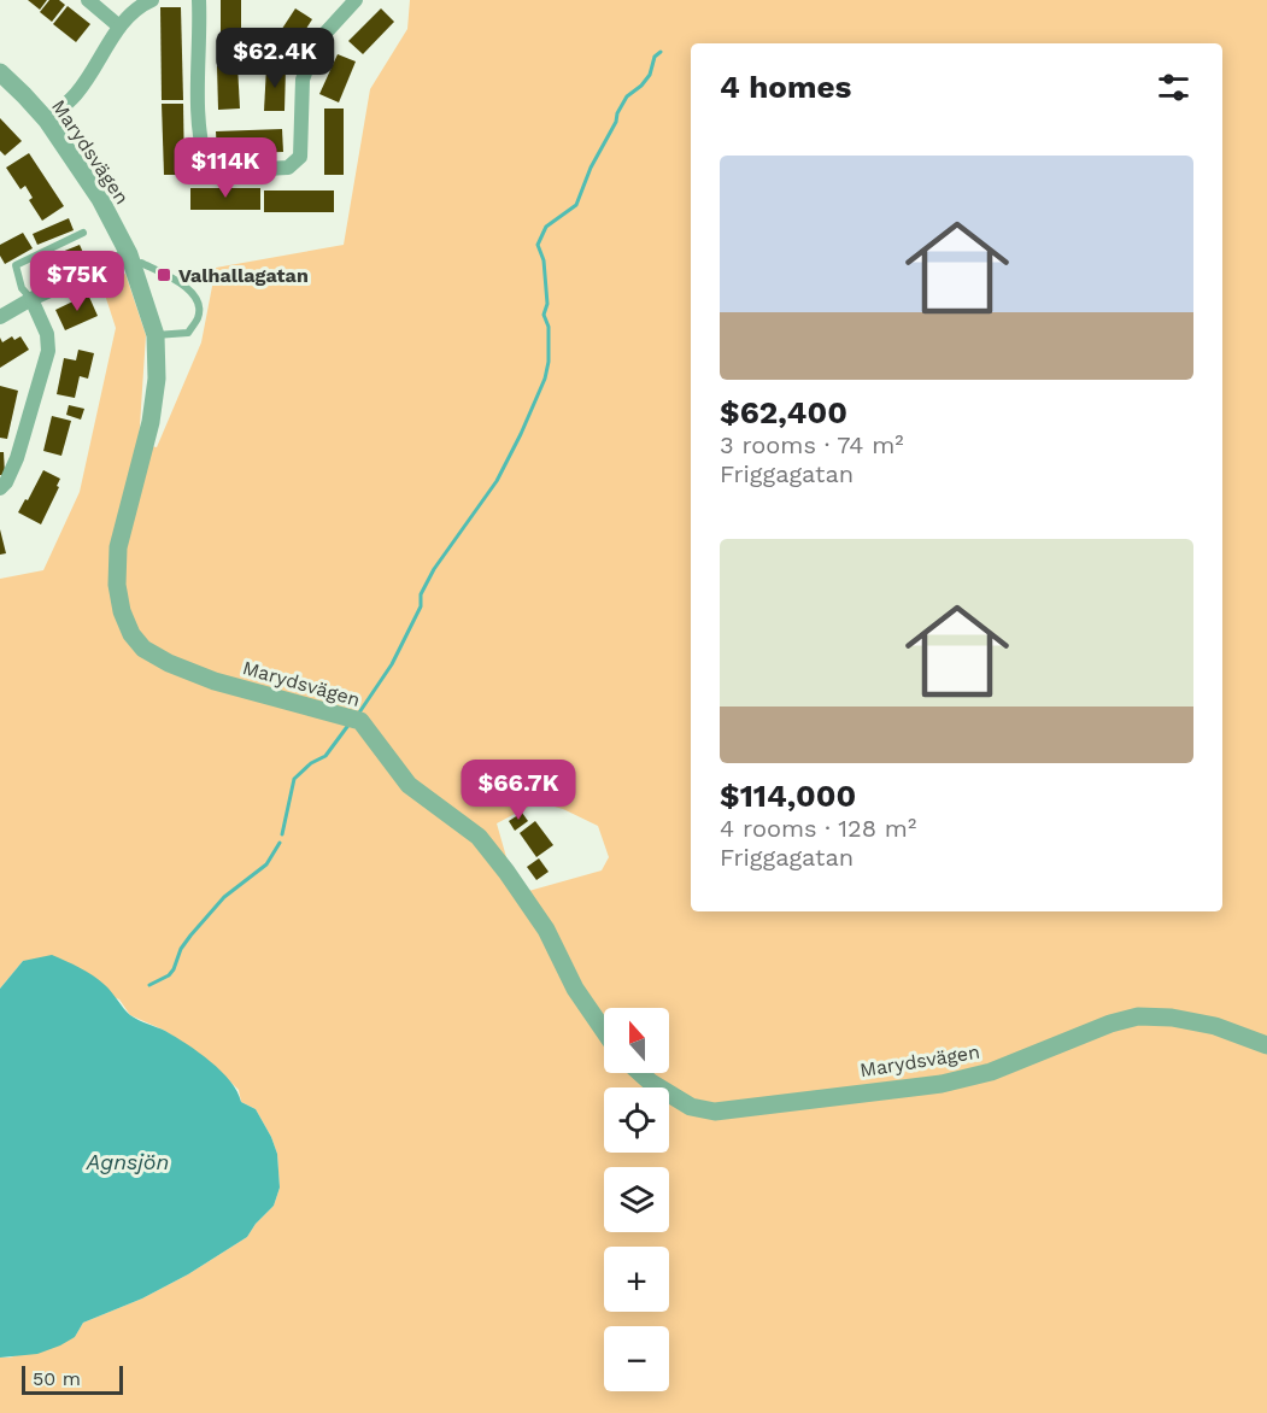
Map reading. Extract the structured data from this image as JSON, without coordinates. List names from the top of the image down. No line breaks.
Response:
{"streets":{"street":["Marydsvägen"]},"water":["Agnsjön"],"places":{"transit":["Valhallagatan"]},"scale_bar":"50 m","north":"top","page":{"price":["$62.4K","$114K","$75K","$66.7K"],"heading":"4 homes","list":[{"name":"$62,400","note":"3 rooms · 74 m² · Friggagatan"},{"name":"$114,000","note":"4 rooms · 128 m² · Friggagatan"}],"map_buttons":["+","−"],"scale":"50 m"}}
